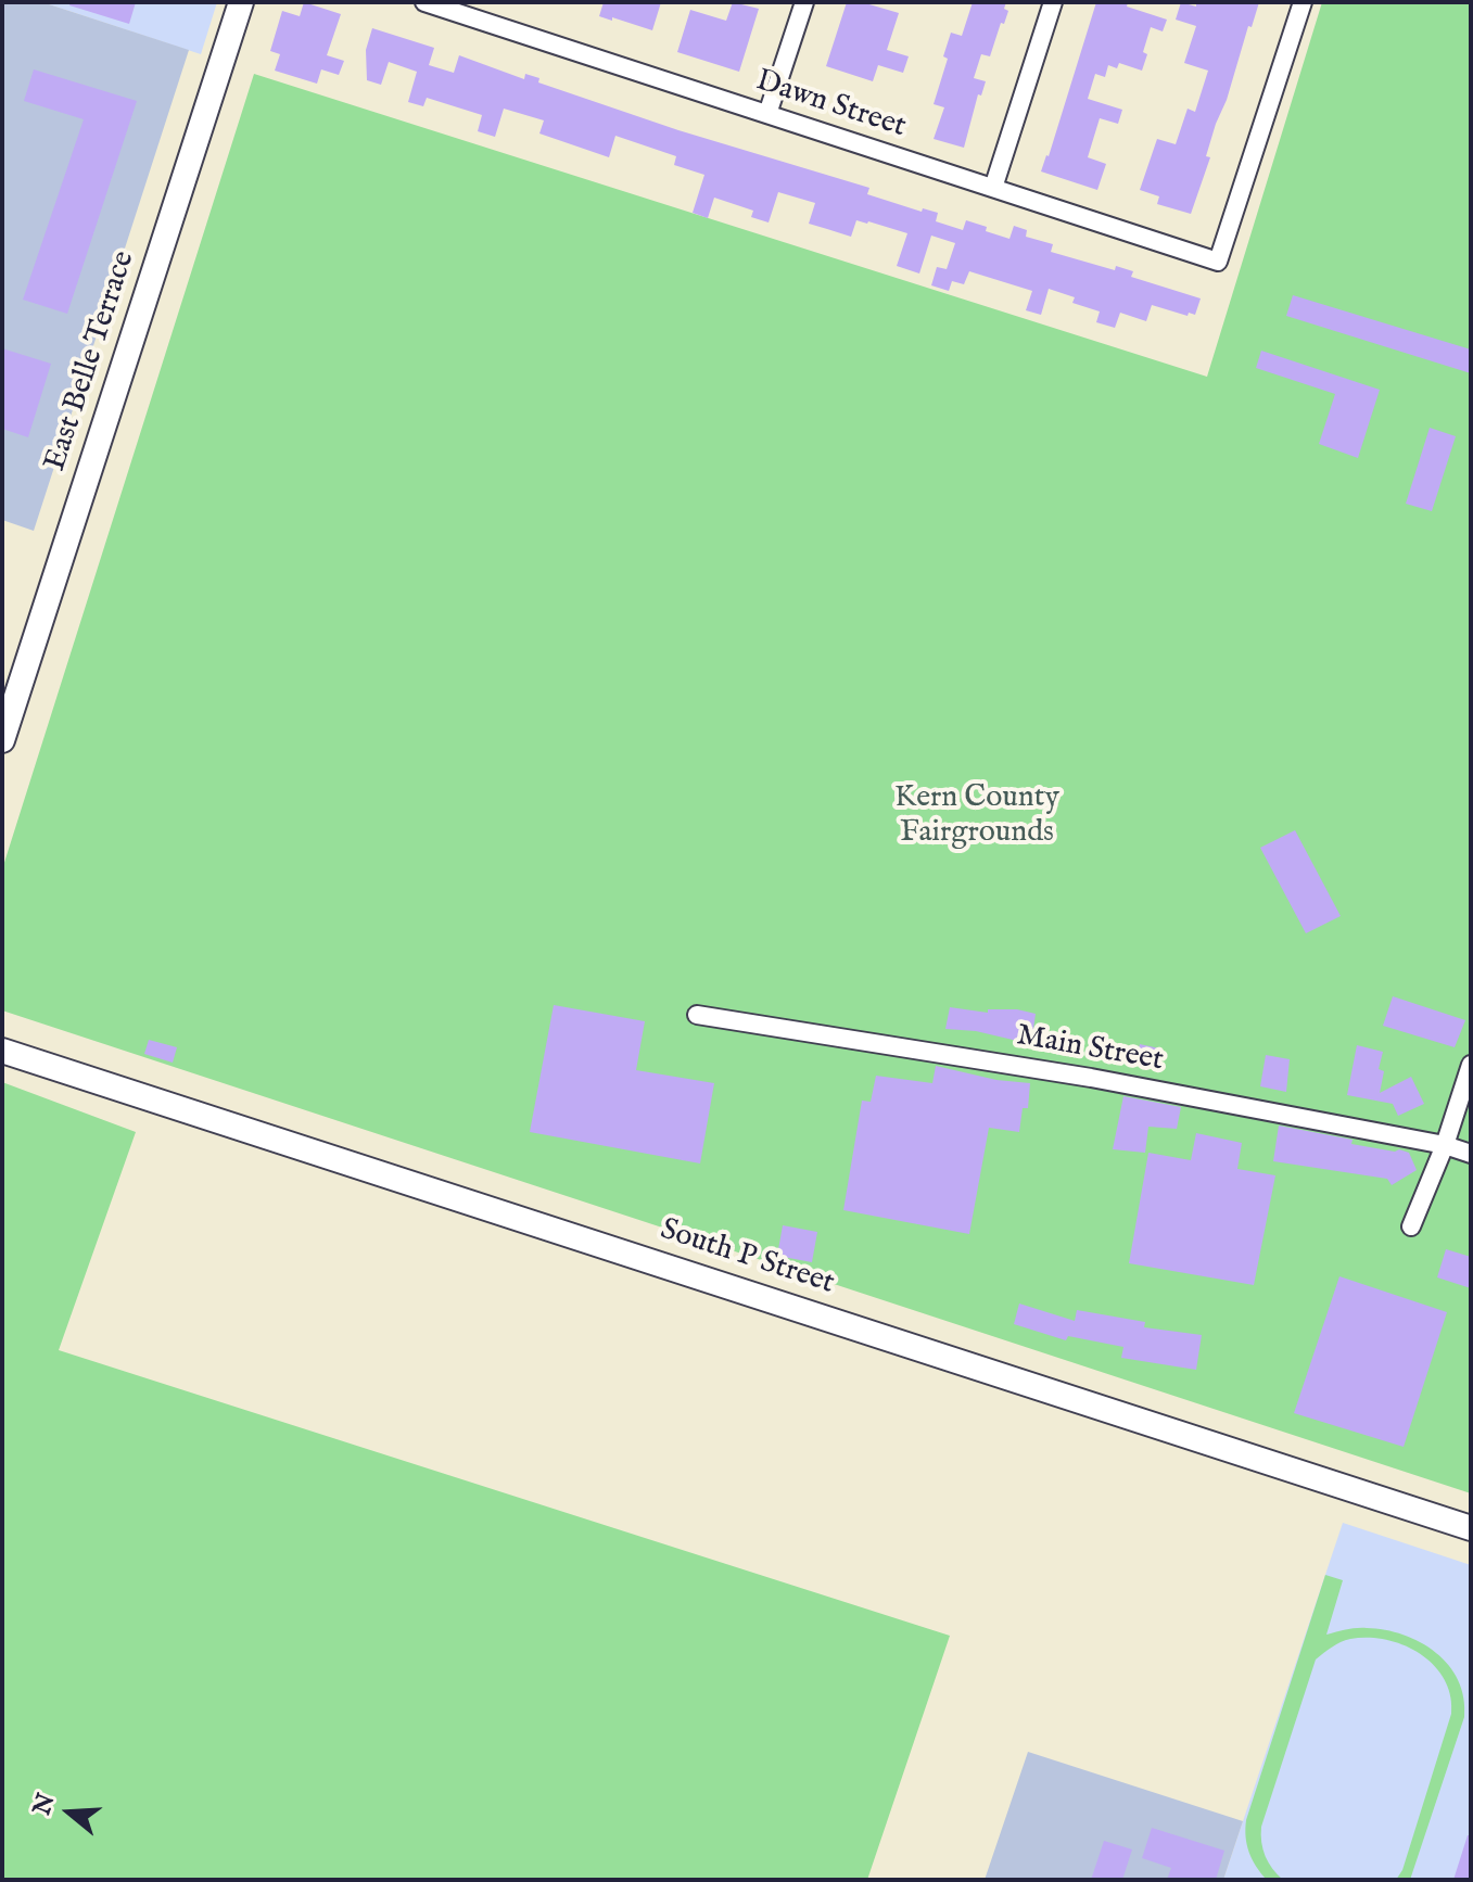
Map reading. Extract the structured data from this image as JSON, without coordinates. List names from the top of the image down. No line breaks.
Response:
{"streets":{"street":["Dawn Street","East Belle Terrace","Main Street","South P Street"]},"parks":["Kern County Fairgrounds"],"north":"left"}
